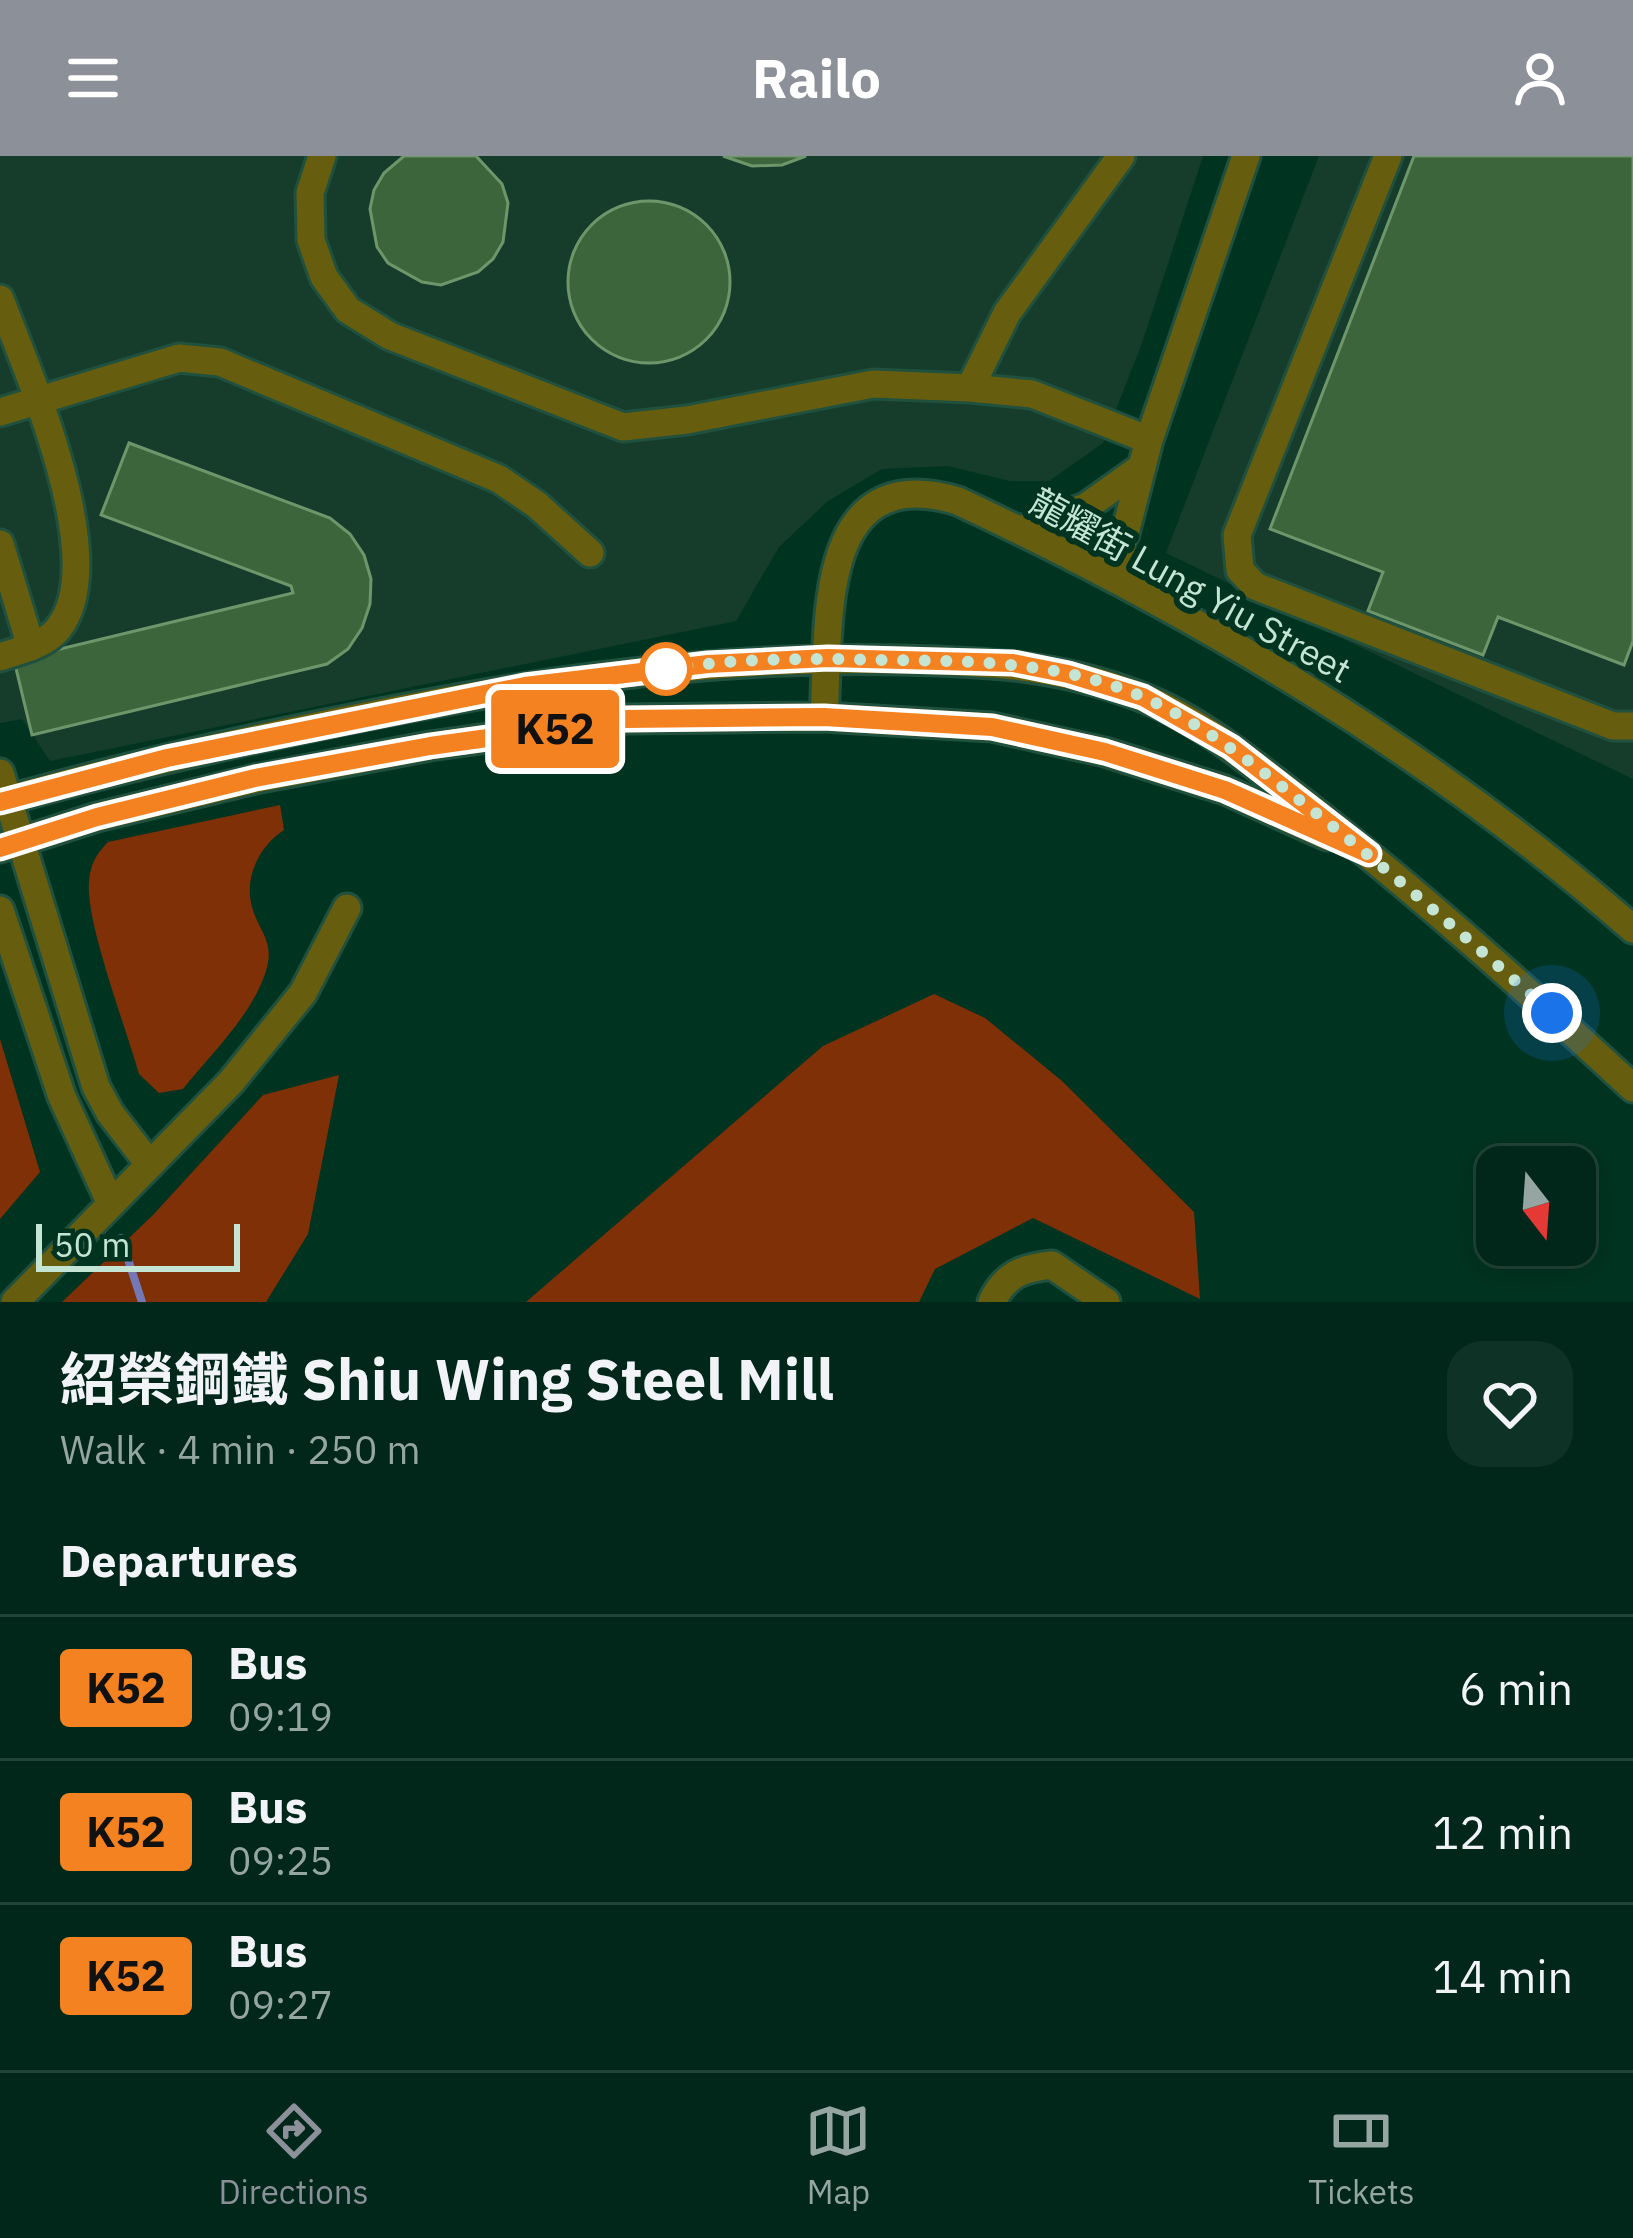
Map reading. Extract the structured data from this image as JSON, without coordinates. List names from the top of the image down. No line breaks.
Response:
{"streets":{"street":["龍耀街 Lung Yiu Street"]},"lines":["bus line K52"],"scale_bar":"50 m","north":"bottom","page":{"header":"Railo","on_map":"K52","scale":"50 m","heading":[["紹榮鋼鐵 Shiu Wing Steel Mill","Walk · 4 min · 250 m"],"Departures"],"list":[{"mark":"K52","name":"Bus","note":"09:19","value":"6 min"},{"mark":"K52","name":"Bus","note":"09:25","value":"12 min"},{"mark":"K52","name":"Bus","note":"09:27","value":"14 min"}],"tabs":["Directions","Map","Tickets"]}}
